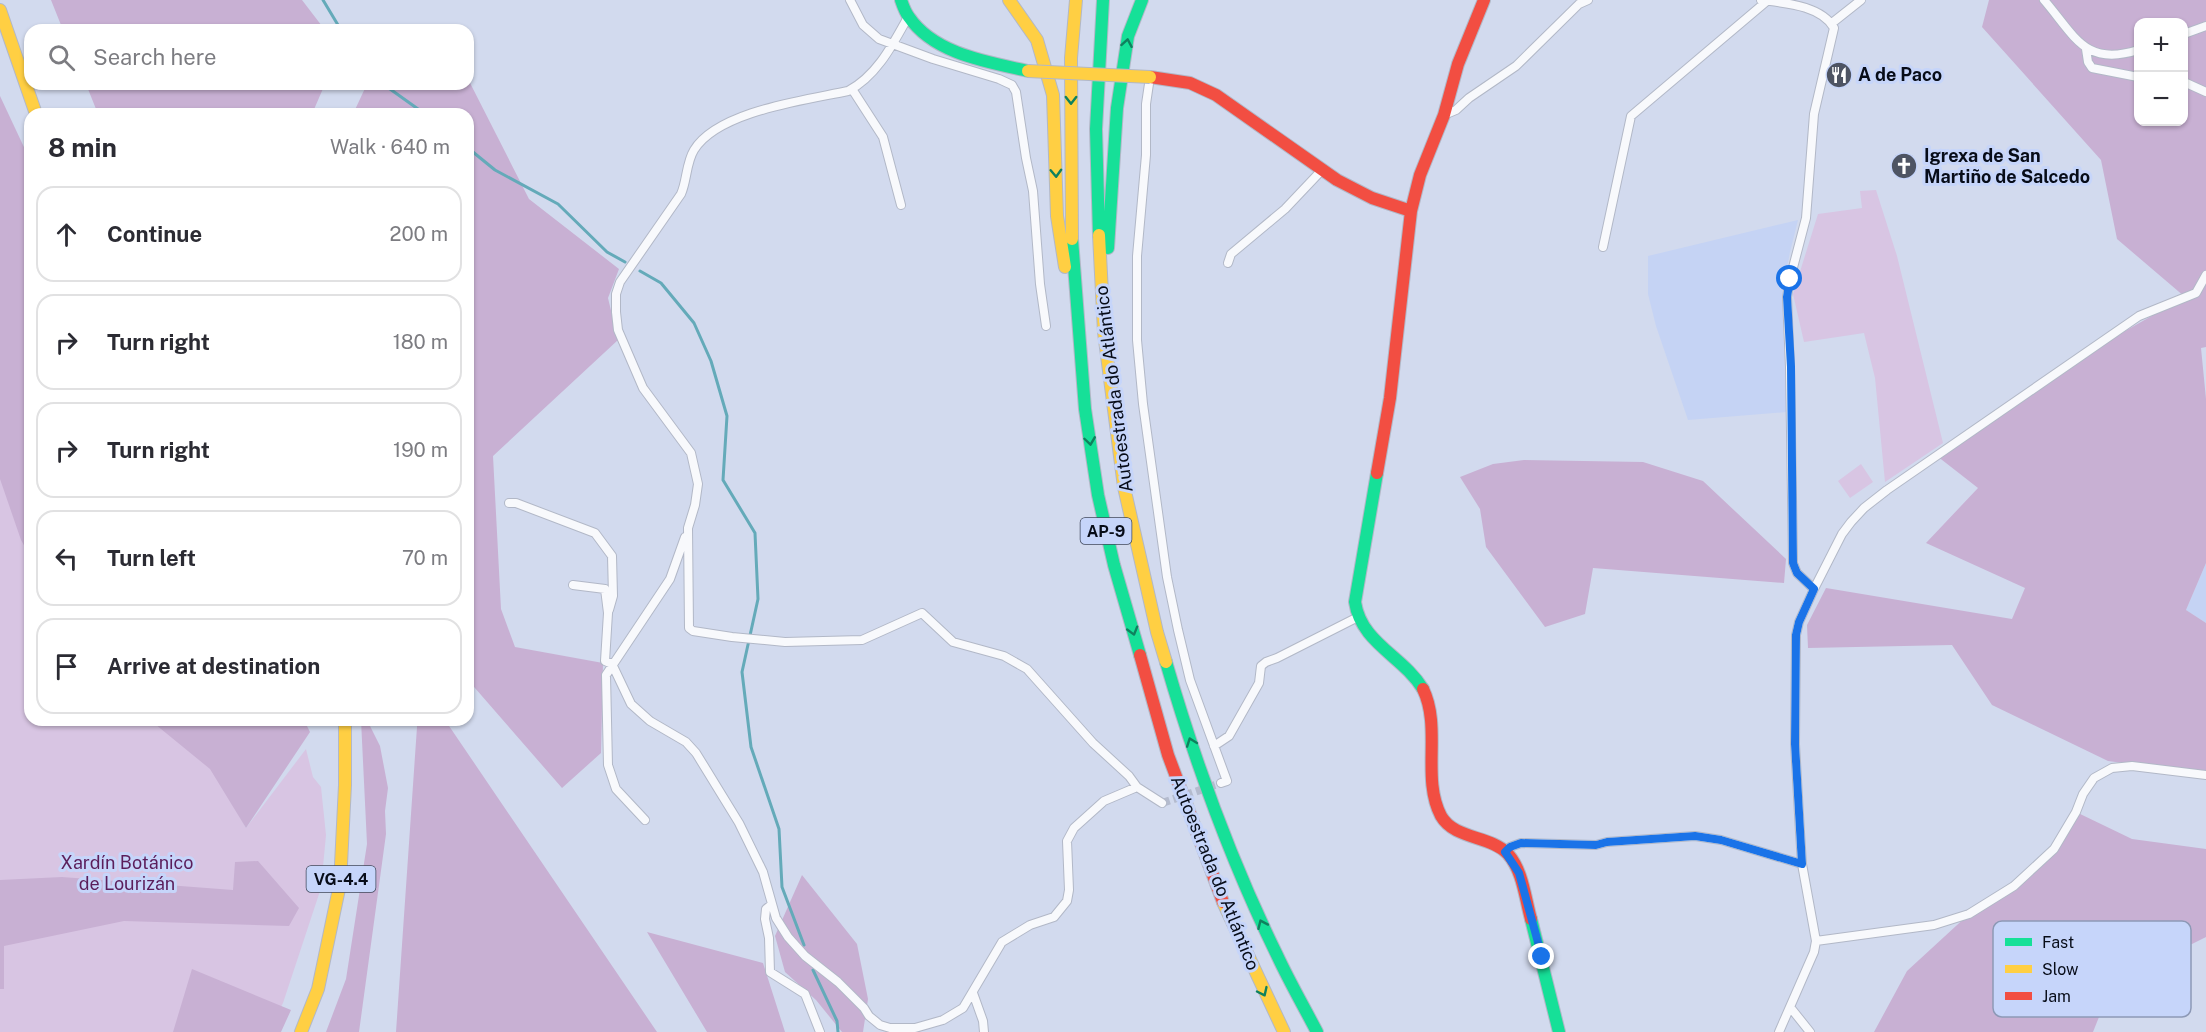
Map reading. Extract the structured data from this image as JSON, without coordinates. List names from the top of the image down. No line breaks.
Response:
{"streets":{"main road":["Autoestrada do Atlántico","AP-9","VG-4.4"]},"parks":["Xardín Botánico de Lourizán"],"places":{"restaurant":["A de Paco"],"church":["Igrexa de San Martiño de Salcedo"]},"legend":["Fast","Slow","Jam"],"page":{"map_buttons":["+","−"],"search":"Search here","heading":["8 min","Walk · 640 m"],"list":[["Continue","200 m"],["Turn right","180 m"],["Turn right","190 m"],["Turn left","70 m"],"Arrive at destination"]}}
